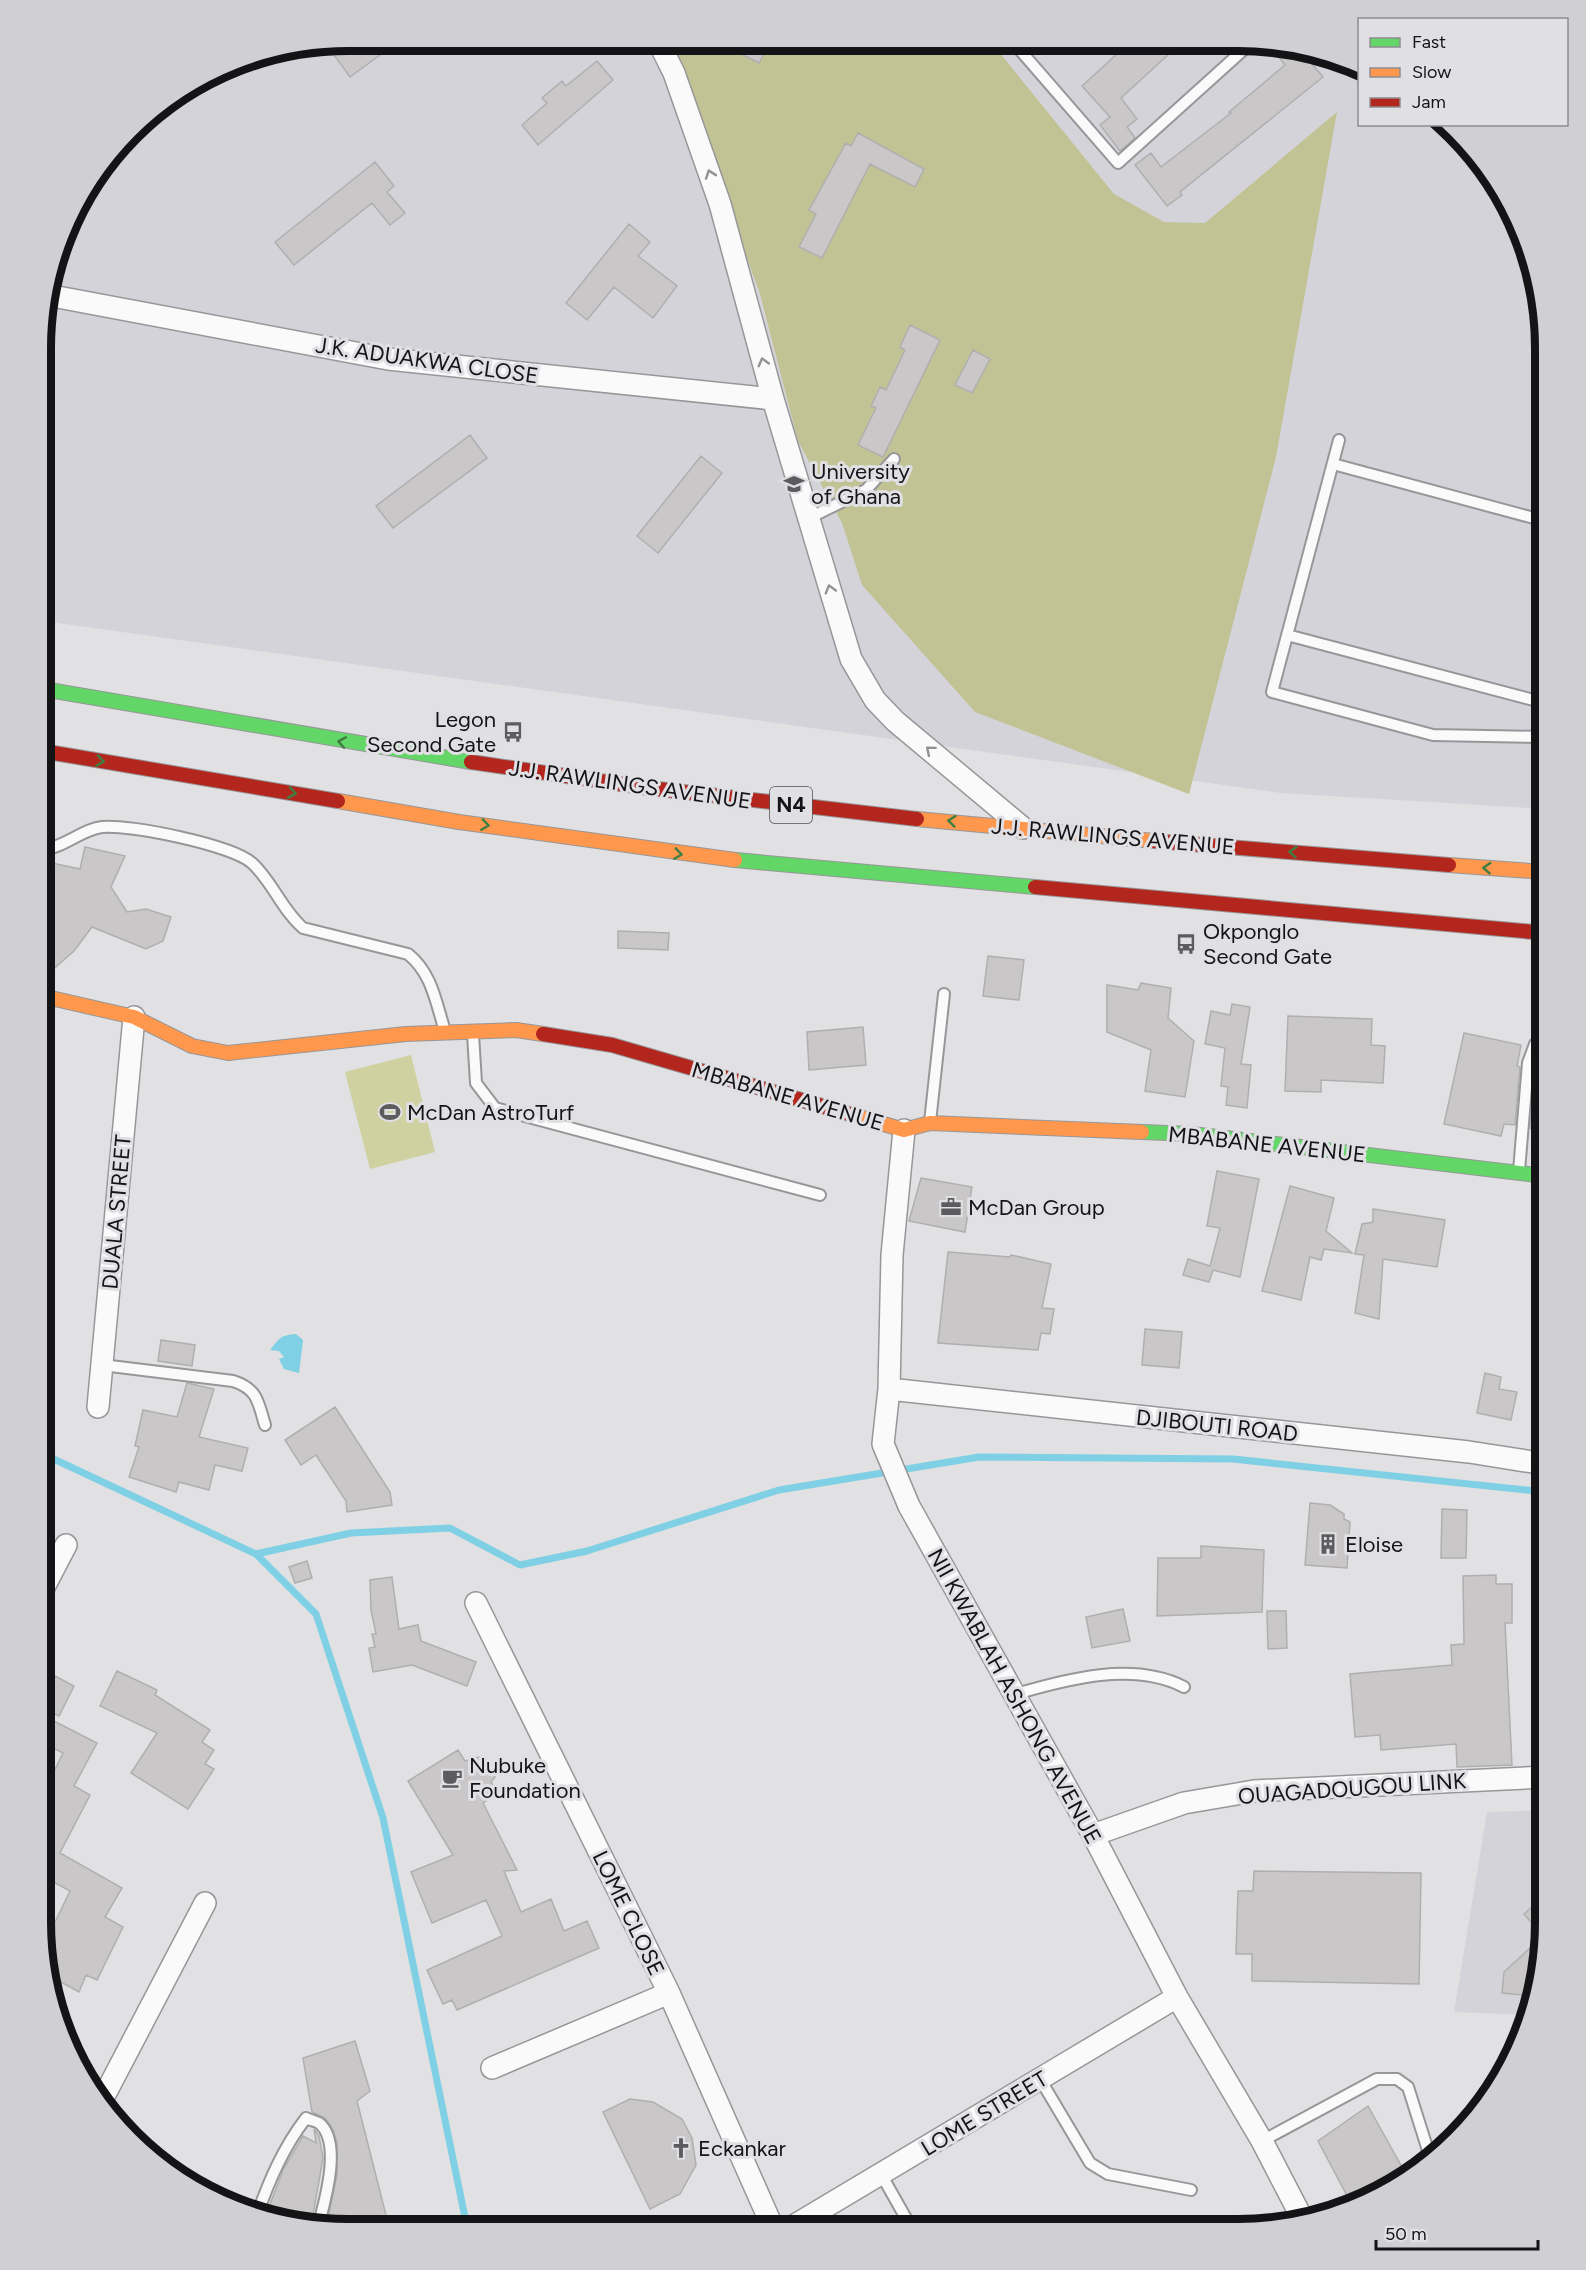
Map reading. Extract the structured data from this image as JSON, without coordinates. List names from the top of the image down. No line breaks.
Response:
{"streets":{"main road":["J.J. RAWLINGS AVENUE","N4","MBABANE AVENUE"],"street":["J.K. ADUAKWA CLOSE","DUALA STREET","DJIBOUTI ROAD","NII KWABLAH ASHONG AVENUE","OUAGADOUGOU LINK","LOME CLOSE","LOME STREET"]},"crossings":[["MBABANE AVENUE","DUALA STREET"],["MBABANE AVENUE","NII KWABLAH ASHONG AVENUE"],["DJIBOUTI ROAD","NII KWABLAH ASHONG AVENUE"],["NII KWABLAH ASHONG AVENUE","OUAGADOUGOU LINK"],["NII KWABLAH ASHONG AVENUE","LOME STREET"]],"places":{"school or university":["University of Ghana"],"bus stop":["Legon Second Gate","Okponglo Second Gate"],"sports":["McDan AstroTurf"],"office":["McDan Group"],"building":["Eloise"],"cafe":["Nubuke Foundation"],"church":["Eckankar"]},"legend":["Fast","Slow","Jam"],"scale_bar":"50 m"}
